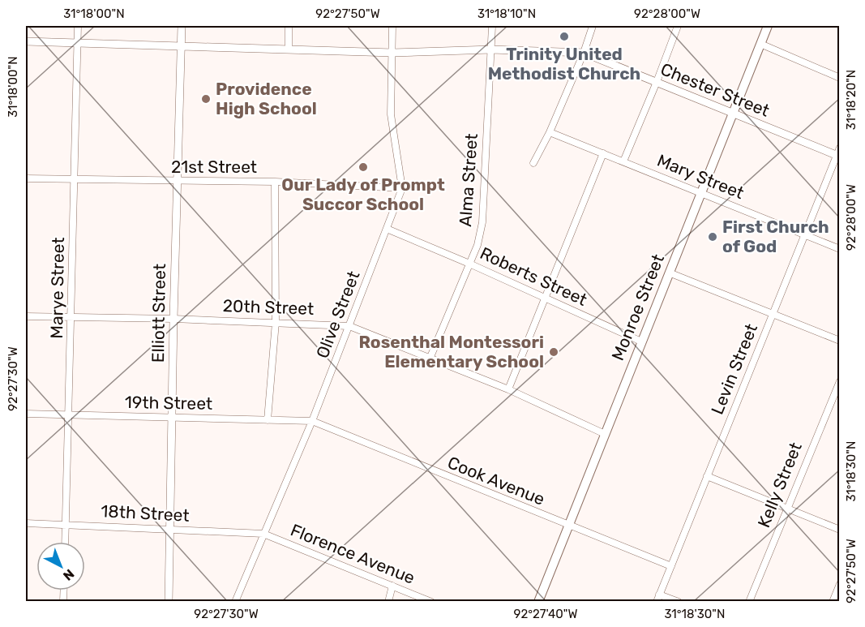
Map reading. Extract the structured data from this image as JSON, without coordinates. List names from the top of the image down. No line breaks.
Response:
{"streets":{"main road":["Monroe Street"],"street":["Chester Street","21st Street","Mary Street","Alma Street","Roberts Street","Marye Street","20th Street","Elliott Street","Olive Street","Levin Street","19th Street","Cook Avenue","Kelly Street","18th Street","Florence Avenue"]},"crossings":[["Chester Street","Alma Street"],["Chester Street","Marye Street"],["Chester Street","Monroe Street"],["Chester Street","Elliott Street"],["Chester Street","Olive Street"],["Chester Street","Levin Street"],["21st Street","Marye Street"],["21st Street","Elliott Street"],["21st Street","Olive Street"],["Mary Street","Monroe Street"],["Mary Street","Levin Street"],["Alma Street","Roberts Street"],["Alma Street","20th Street"],["Roberts Street","Monroe Street"],["Roberts Street","Olive Street"],["Marye Street","20th Street"],["Marye Street","19th Street"],["Marye Street","18th Street"],["20th Street","Monroe Street"],["20th Street","Elliott Street"],["20th Street","Olive Street"],["Monroe Street","Cook Avenue"],["Elliott Street","19th Street"],["Elliott Street","18th Street"],["Olive Street","19th Street"],["Olive Street","Cook Avenue"],["Olive Street","18th Street"],["Olive Street","Florence Avenue"],["Levin Street","Cook Avenue"],["19th Street","Cook Avenue"],["18th Street","Florence Avenue"]],"places":["Trinity United Methodist Church","Providence High School","Our Lady of Prompt Succor School","First Church of God","Rosenthal Montessori Elementary School"],"north":"bottom right","coordinates":["31°18'00\"N","92°27'50\"W","31°18'10\"N","92°28'00\"W","31°18'20\"N","92°27'30\"W","31°18'30\"N","92°27'40\"W"]}
